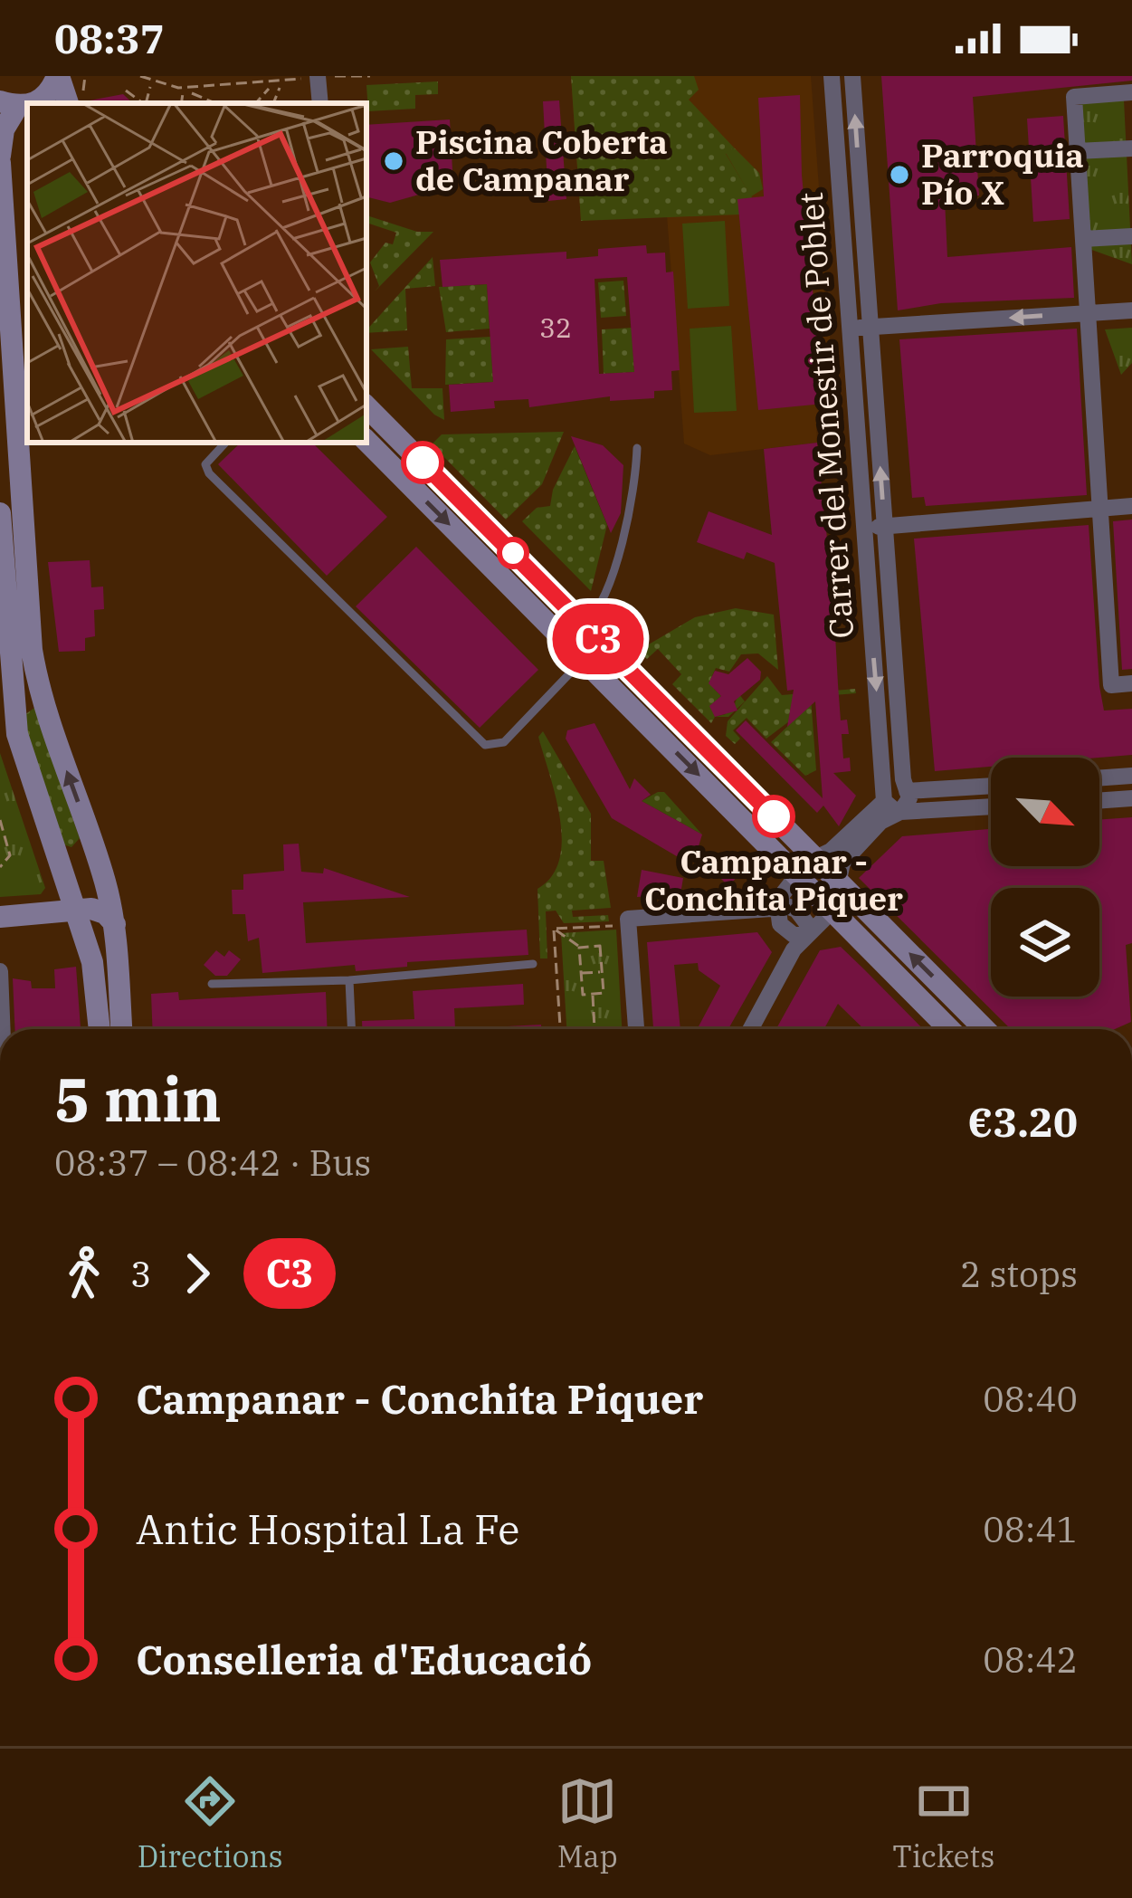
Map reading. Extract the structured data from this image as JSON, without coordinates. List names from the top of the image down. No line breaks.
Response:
{"streets":{"street":["Carrer del Monestir de Poblet"]},"places":["Piscina Coberta de Campanar","Parroquia Pío X","Campanar - Conchita Piquer"],"lines":["bus line C3"],"house_numbers":["32"],"north":"bottom right","page":{"status":"08:37","on_map":"C3","heading":["5 min","08:37 – 08:42 · Bus","€3.20"],"legs":["3","C3","2 stops"],"list":[{"name":"Campanar - Conchita Piquer","value":"08:40"},{"name":"Antic Hospital La Fe","value":"08:41"},{"name":"Conselleria d'Educació","value":"08:42"}],"tabs":["Directions","Map","Tickets"]}}
